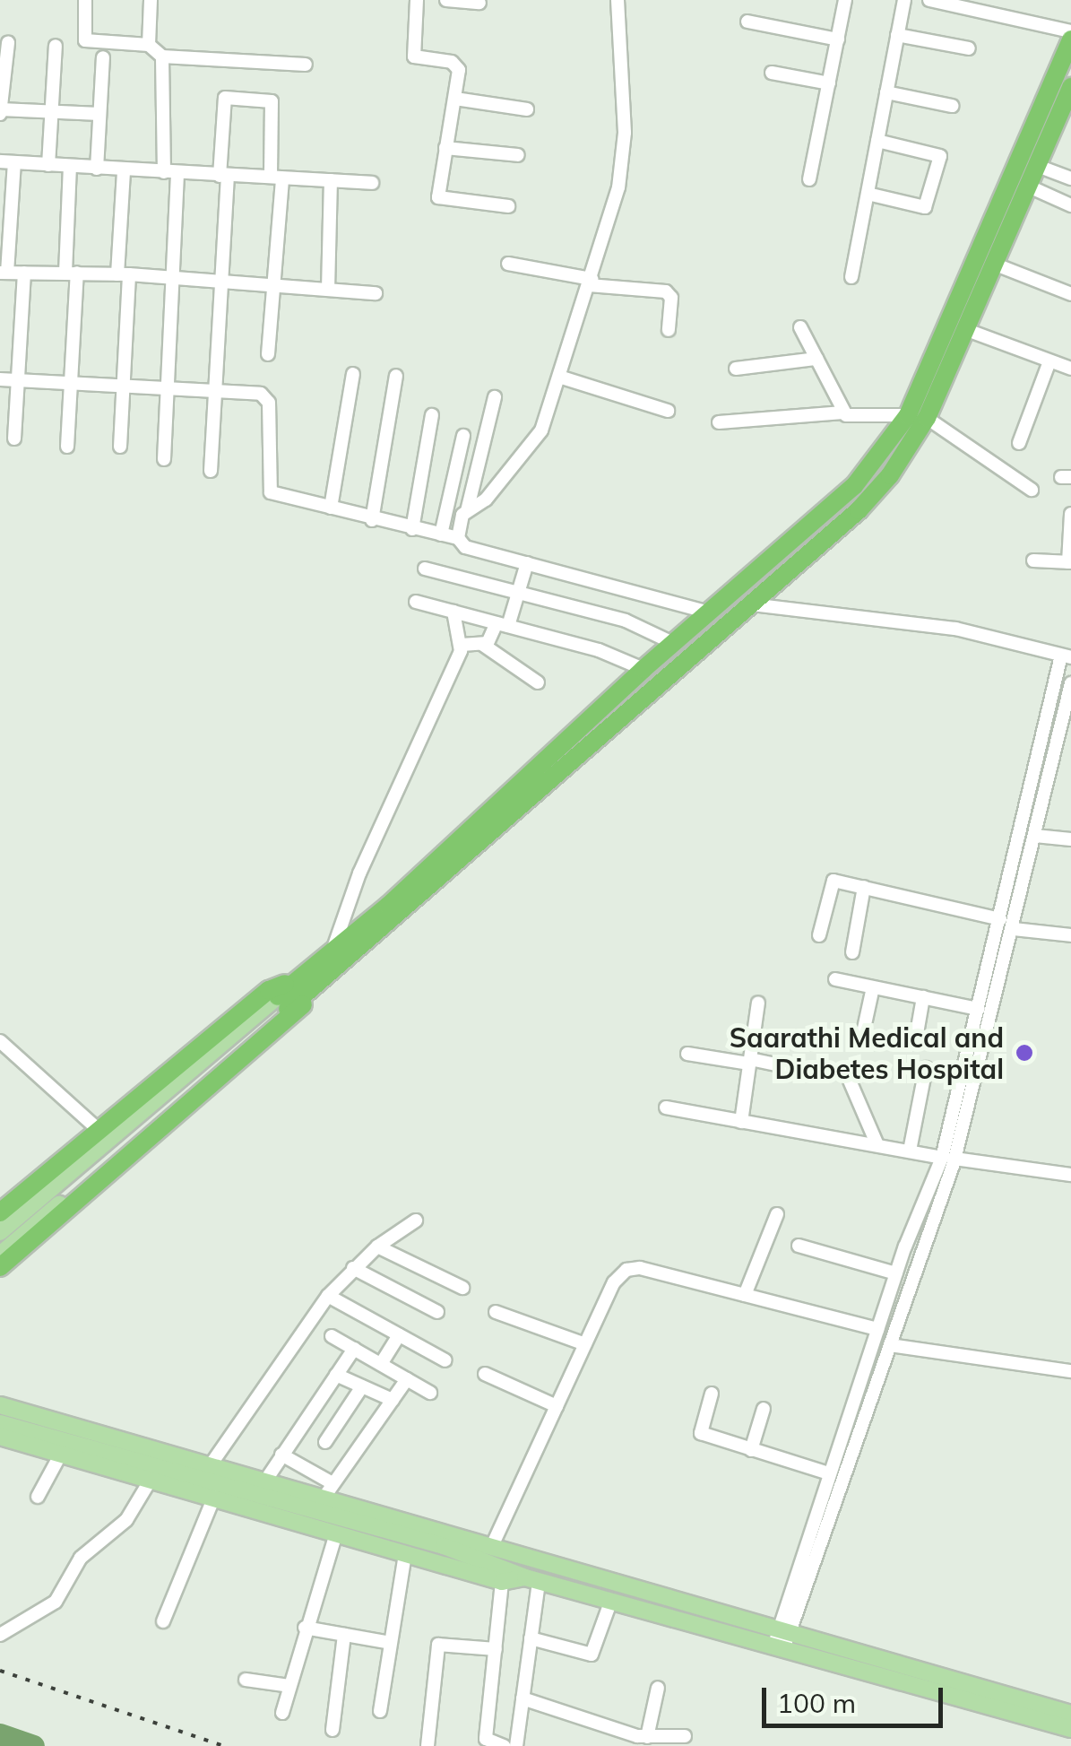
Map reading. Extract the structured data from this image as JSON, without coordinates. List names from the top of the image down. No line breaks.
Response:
{"places":["Saarathi Medical and Diabetes Hospital"],"scale_bar":"100 m"}
